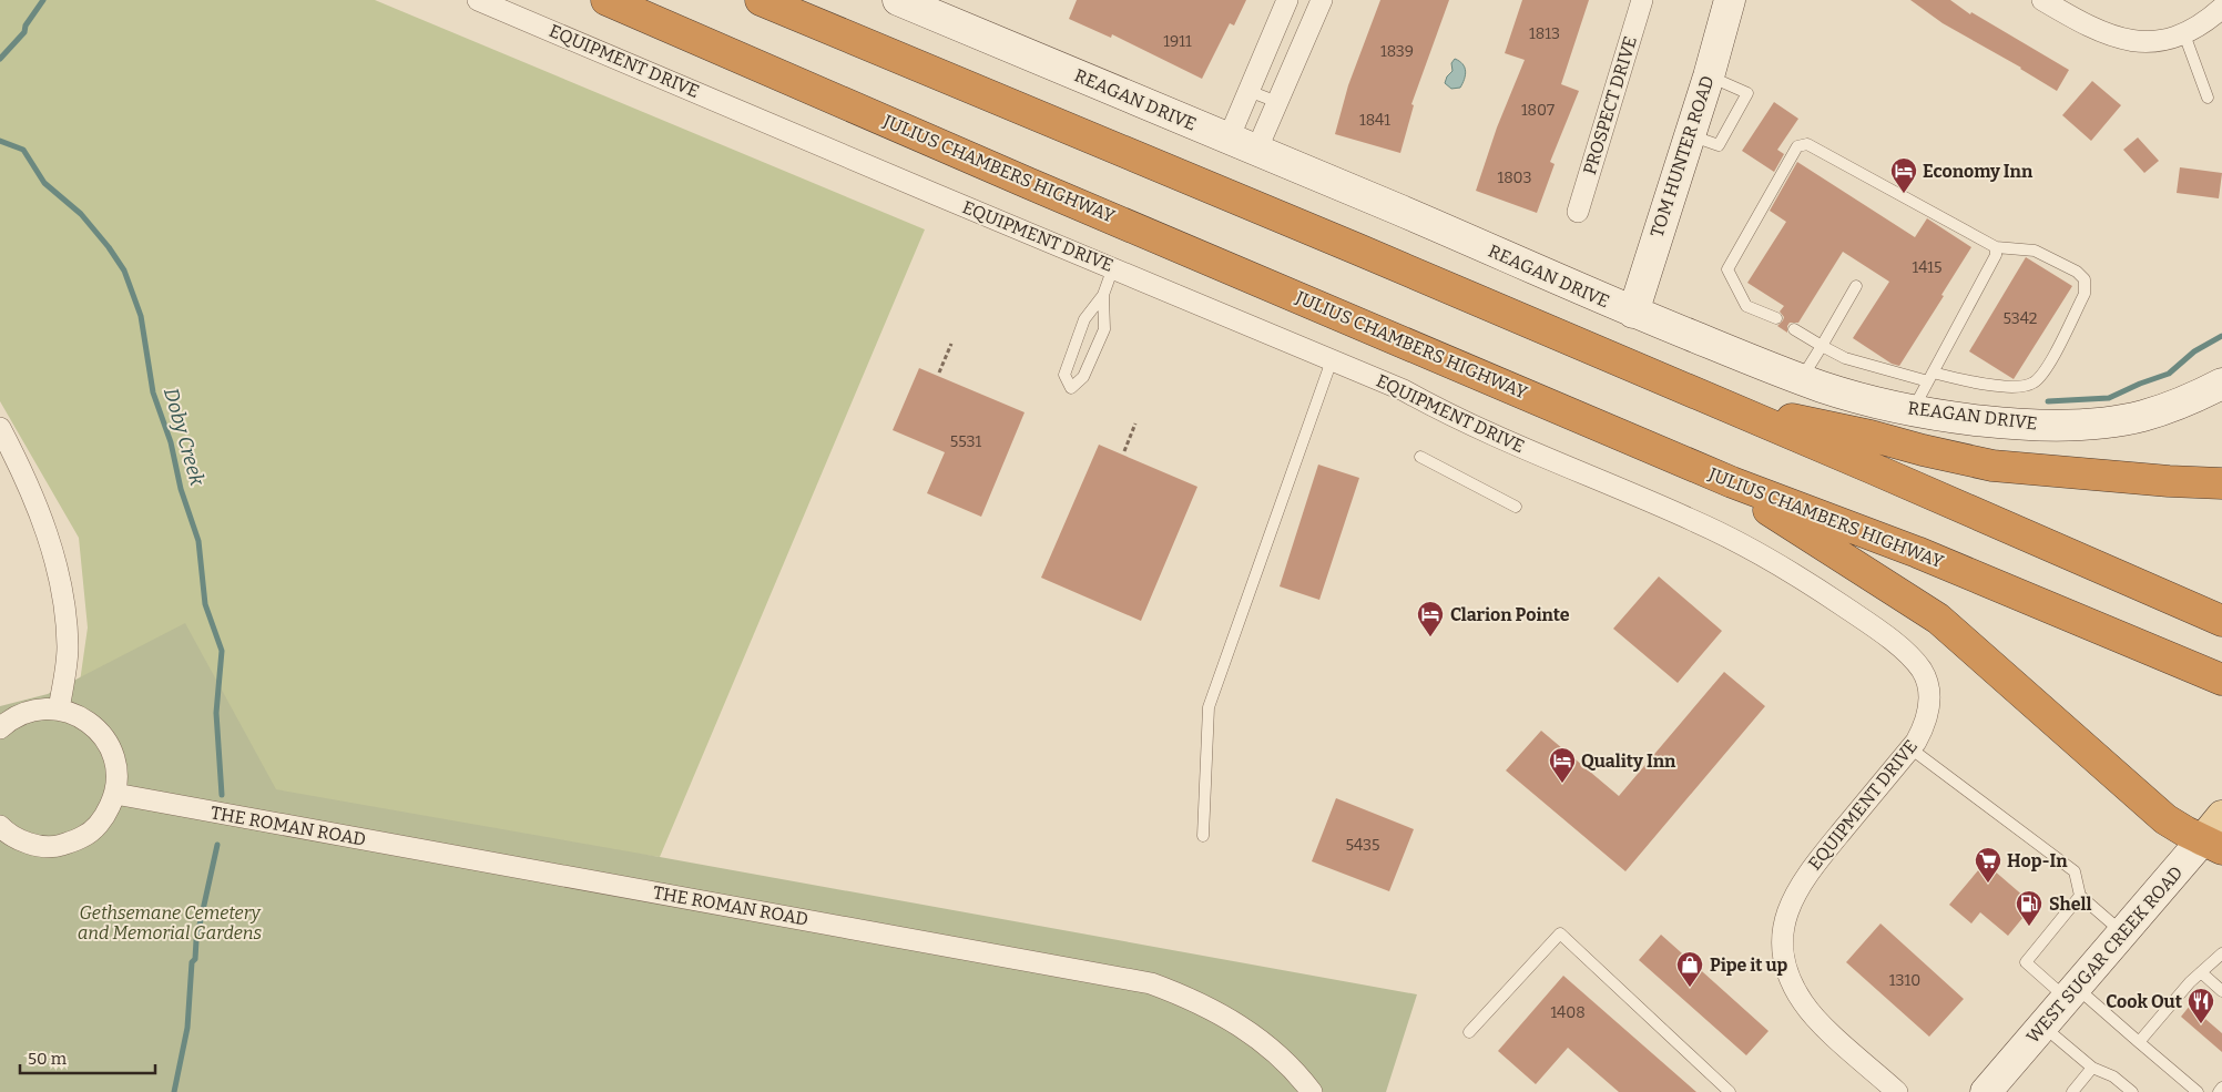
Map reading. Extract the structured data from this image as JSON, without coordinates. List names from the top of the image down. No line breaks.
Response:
{"streets":{"highway":["JULIUS CHAMBERS HIGHWAY"],"main road":["WEST SUGAR CREEK ROAD"],"street":["EQUIPMENT DRIVE","REAGAN DRIVE","PROSPECT DRIVE","TOM HUNTER ROAD","THE ROMAN ROAD"]},"crossings":[["REAGAN DRIVE","TOM HUNTER ROAD"]],"water":["Doby Creek"],"parks":["Gethsemane Cemetery and Memorial Gardens"],"places":{"hotel":["Economy Inn","Clarion Pointe","Quality Inn"],"supermarket":["Hop-In"],"fuel station":["Shell"],"shop":["Pipe it up"],"restaurant":["Cook Out"]},"house_numbers":["1813","1911","1839","1807","1841","1803","1415","5342","5531","5435","1310","1408"],"scale_bar":"50 m"}
